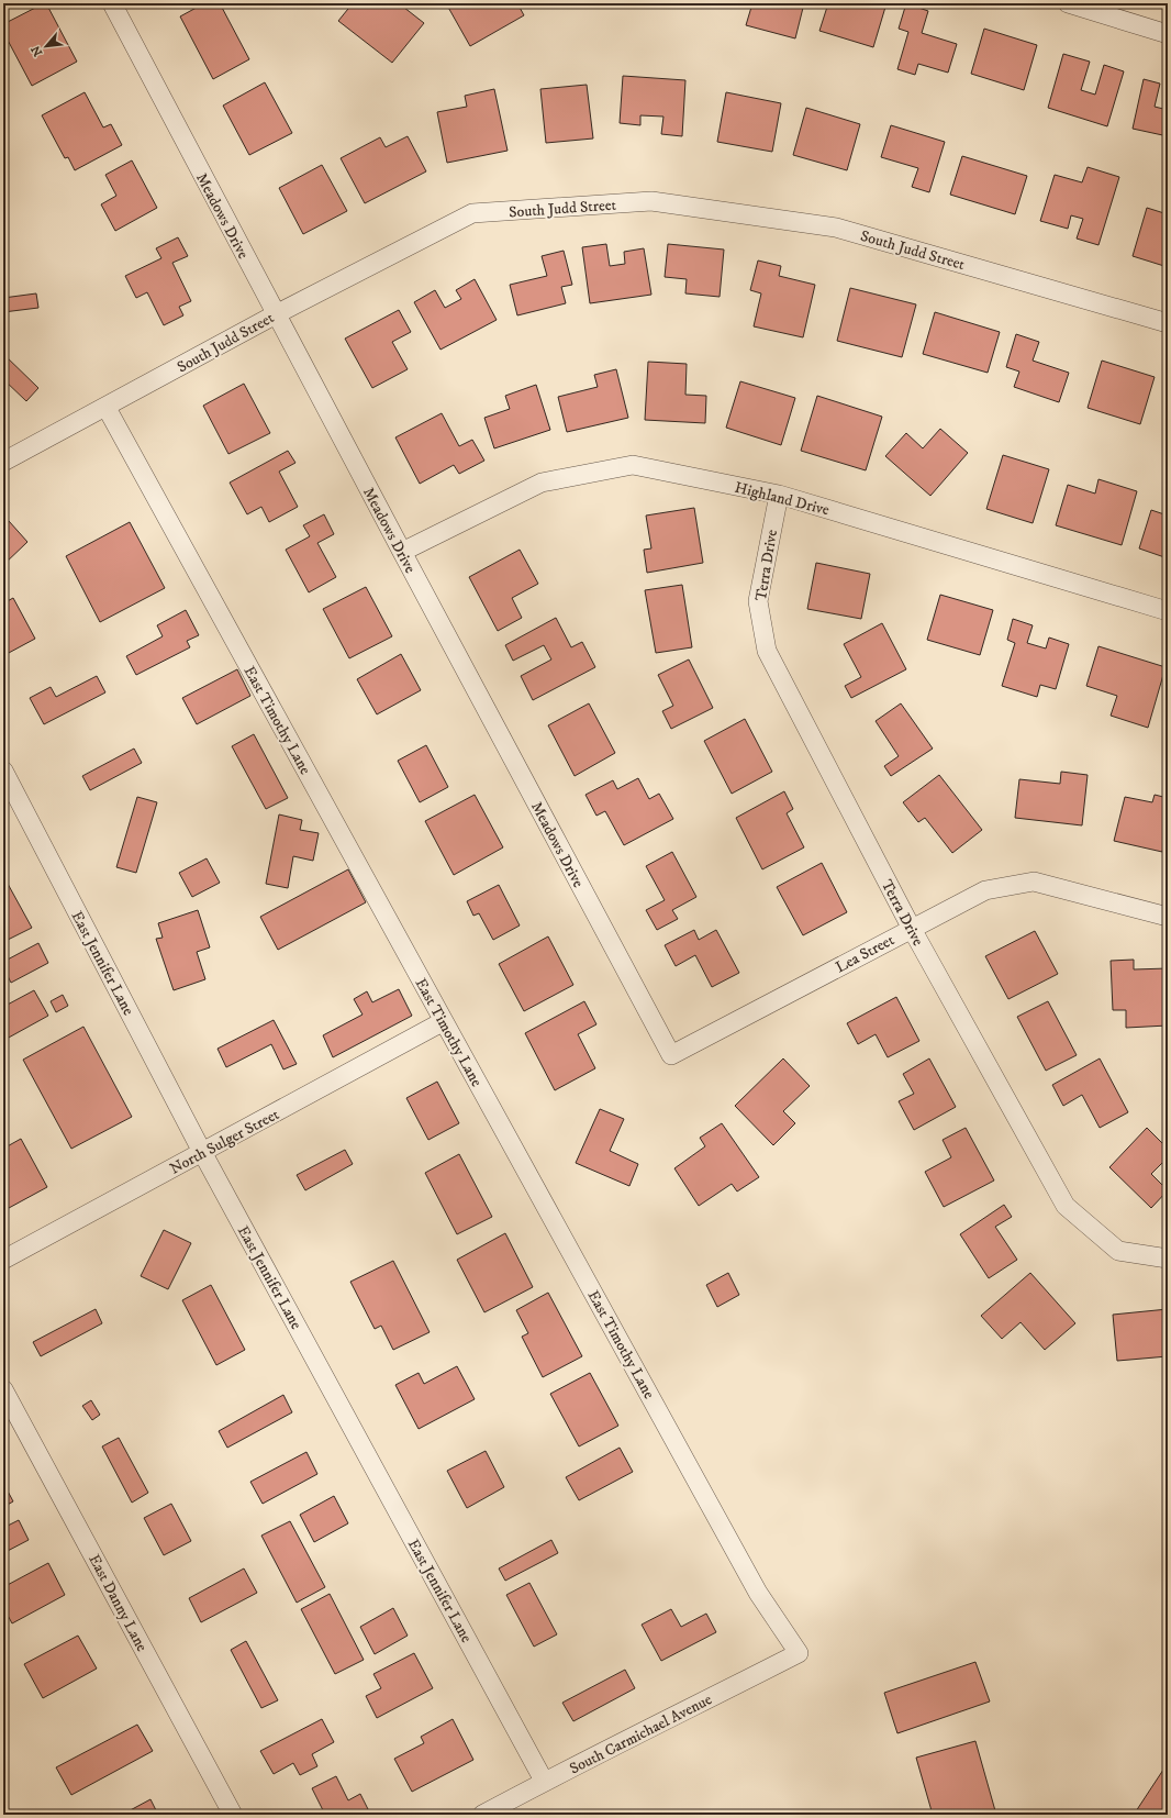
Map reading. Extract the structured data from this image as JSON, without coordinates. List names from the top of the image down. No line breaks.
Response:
{"streets":{"street":["South Judd Street","Meadows Drive","Highland Drive","Terra Drive","East Timothy Lane","Lea Street","East Jennifer Lane","North Sulger Street","East Danny Lane","South Carmichael Avenue"]},"crossings":[["South Judd Street","Meadows Drive"],["South Judd Street","East Timothy Lane"],["Meadows Drive","Highland Drive"],["Meadows Drive","Lea Street"],["Highland Drive","Terra Drive"],["Terra Drive","Lea Street"],["East Timothy Lane","North Sulger Street"],["East Timothy Lane","South Carmichael Avenue"],["East Jennifer Lane","North Sulger Street"],["East Jennifer Lane","South Carmichael Avenue"]],"north":"bottom left"}
